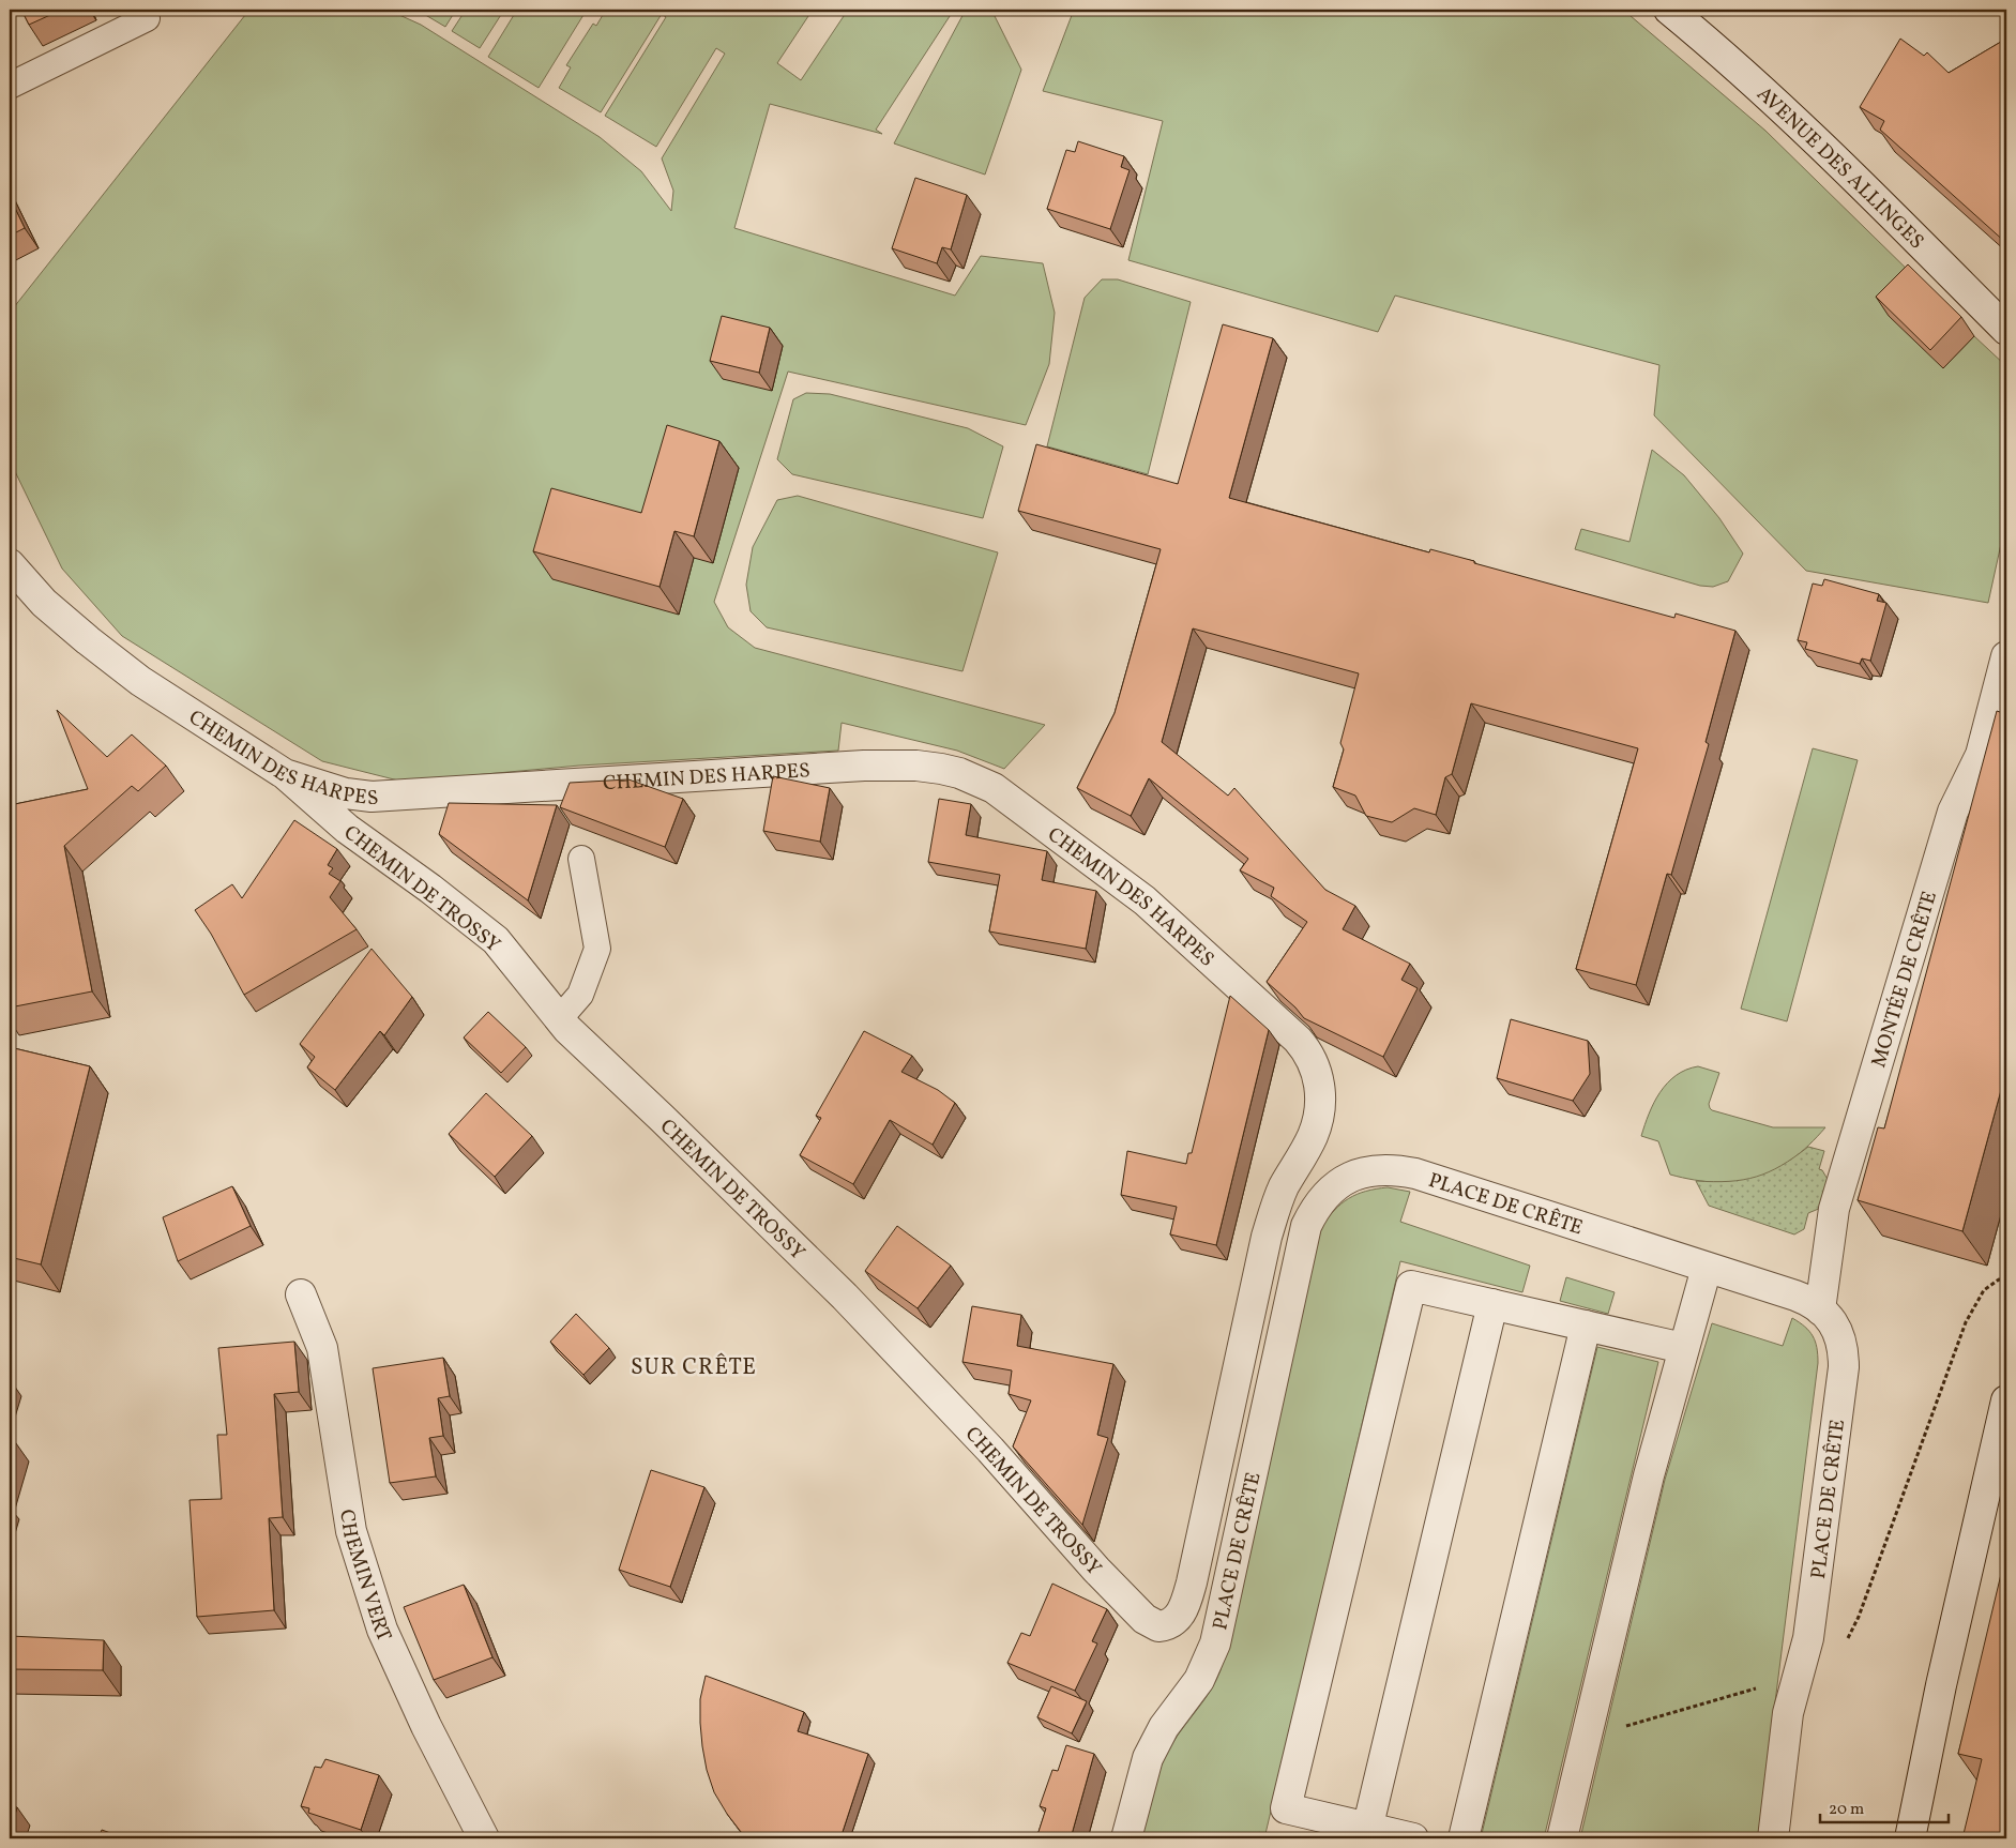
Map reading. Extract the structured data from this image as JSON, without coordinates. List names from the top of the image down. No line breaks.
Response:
{"streets":{"street":["AVENUE DES ALLINGES","CHEMIN DES HARPES","CHEMIN DE TROSSY","MONTÉE DE CRÊTE","PLACE DE CRÊTE","CHEMIN VERT"]},"crossings":[["CHEMIN DES HARPES","CHEMIN DE TROSSY"],["CHEMIN DES HARPES","PLACE DE CRÊTE"],["CHEMIN DE TROSSY","PLACE DE CRÊTE"],["MONTÉE DE CRÊTE","PLACE DE CRÊTE"]],"districts":["SUR CRÊTE"],"scale_bar":"20 m"}
